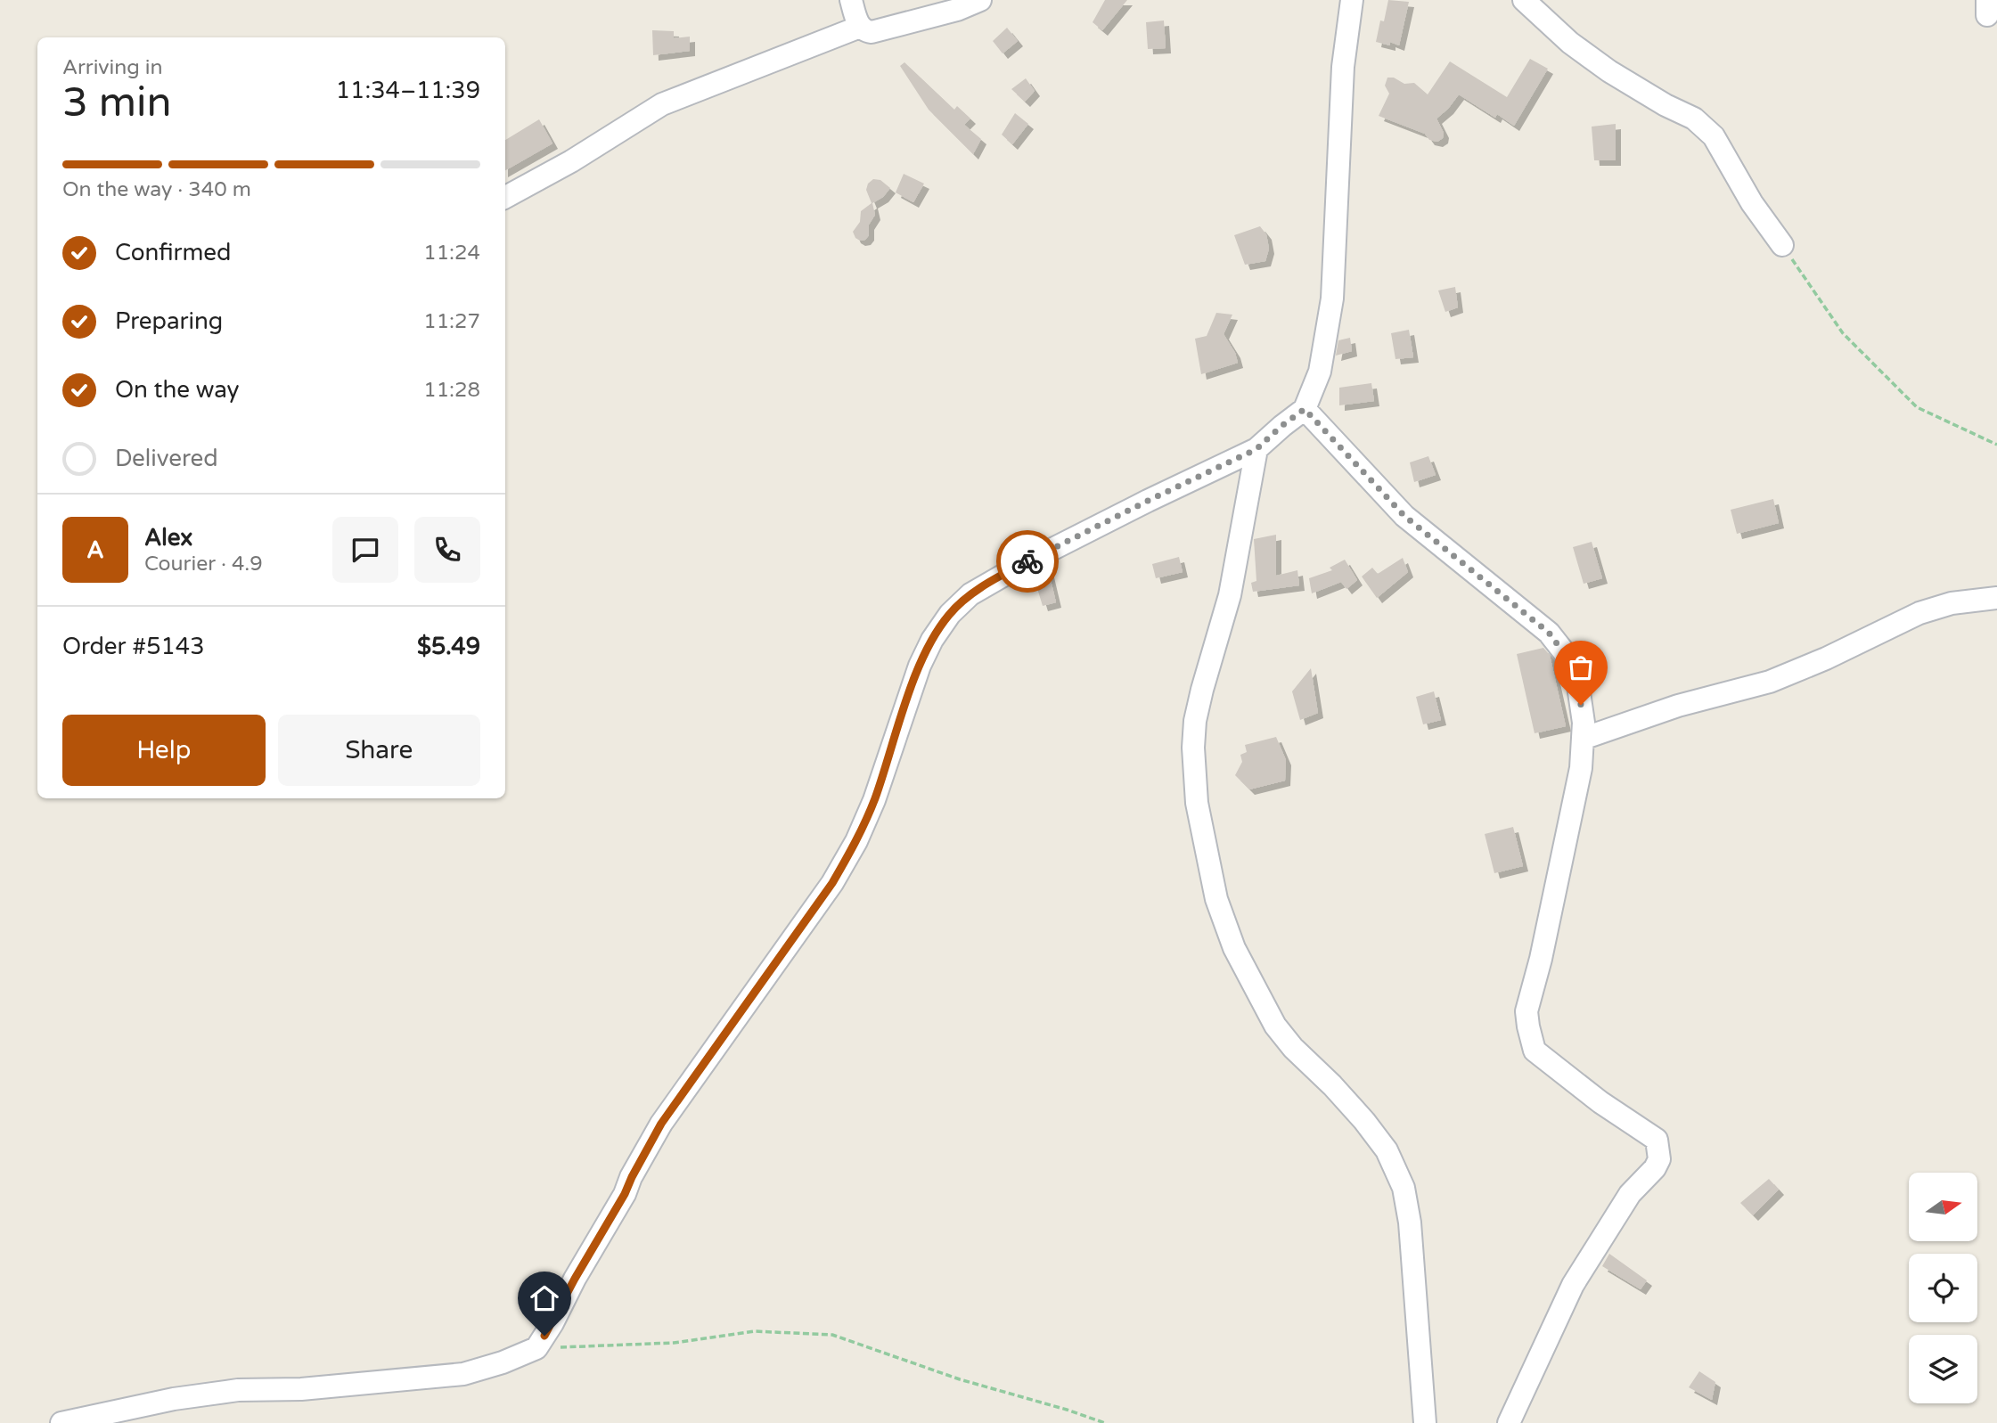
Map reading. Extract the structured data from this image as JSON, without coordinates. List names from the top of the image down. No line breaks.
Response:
{"north":"right","page":{"heading":["3 min","Arriving in","11:34–11:39"],"panel":["Alex","Courier · 4.9","Order #5143","$5.49"],"bar":"On the way · 340 m","list":[["Confirmed","11:24"],["Preparing","11:27"],["On the way","11:28"],"Delivered"],"round":"A","buttons":["Help","Share"]}}
